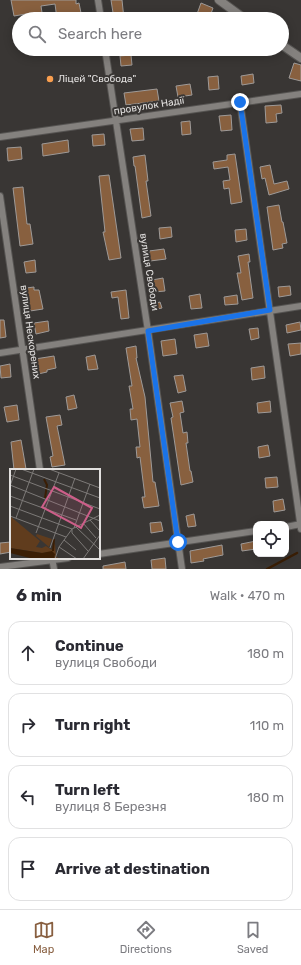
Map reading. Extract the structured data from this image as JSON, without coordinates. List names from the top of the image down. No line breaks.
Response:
{"streets":{"street":["провулок Надії","вулиця Свободи","вулиця Нескорених"]},"crossings":[["провулок Надії","вулиця Свободи"]],"places":["Ліцей \"Свобода\""],"page":{"search":"Search here","heading":["6 min","Walk · 470 m"],"list":[["Continue","вулиця Свободи","180 m"],["Turn right","110 m"],["Turn left","вулиця 8 Березня","180 m"],"Arrive at destination"],"nav":["Map","Directions","Saved"]}}
